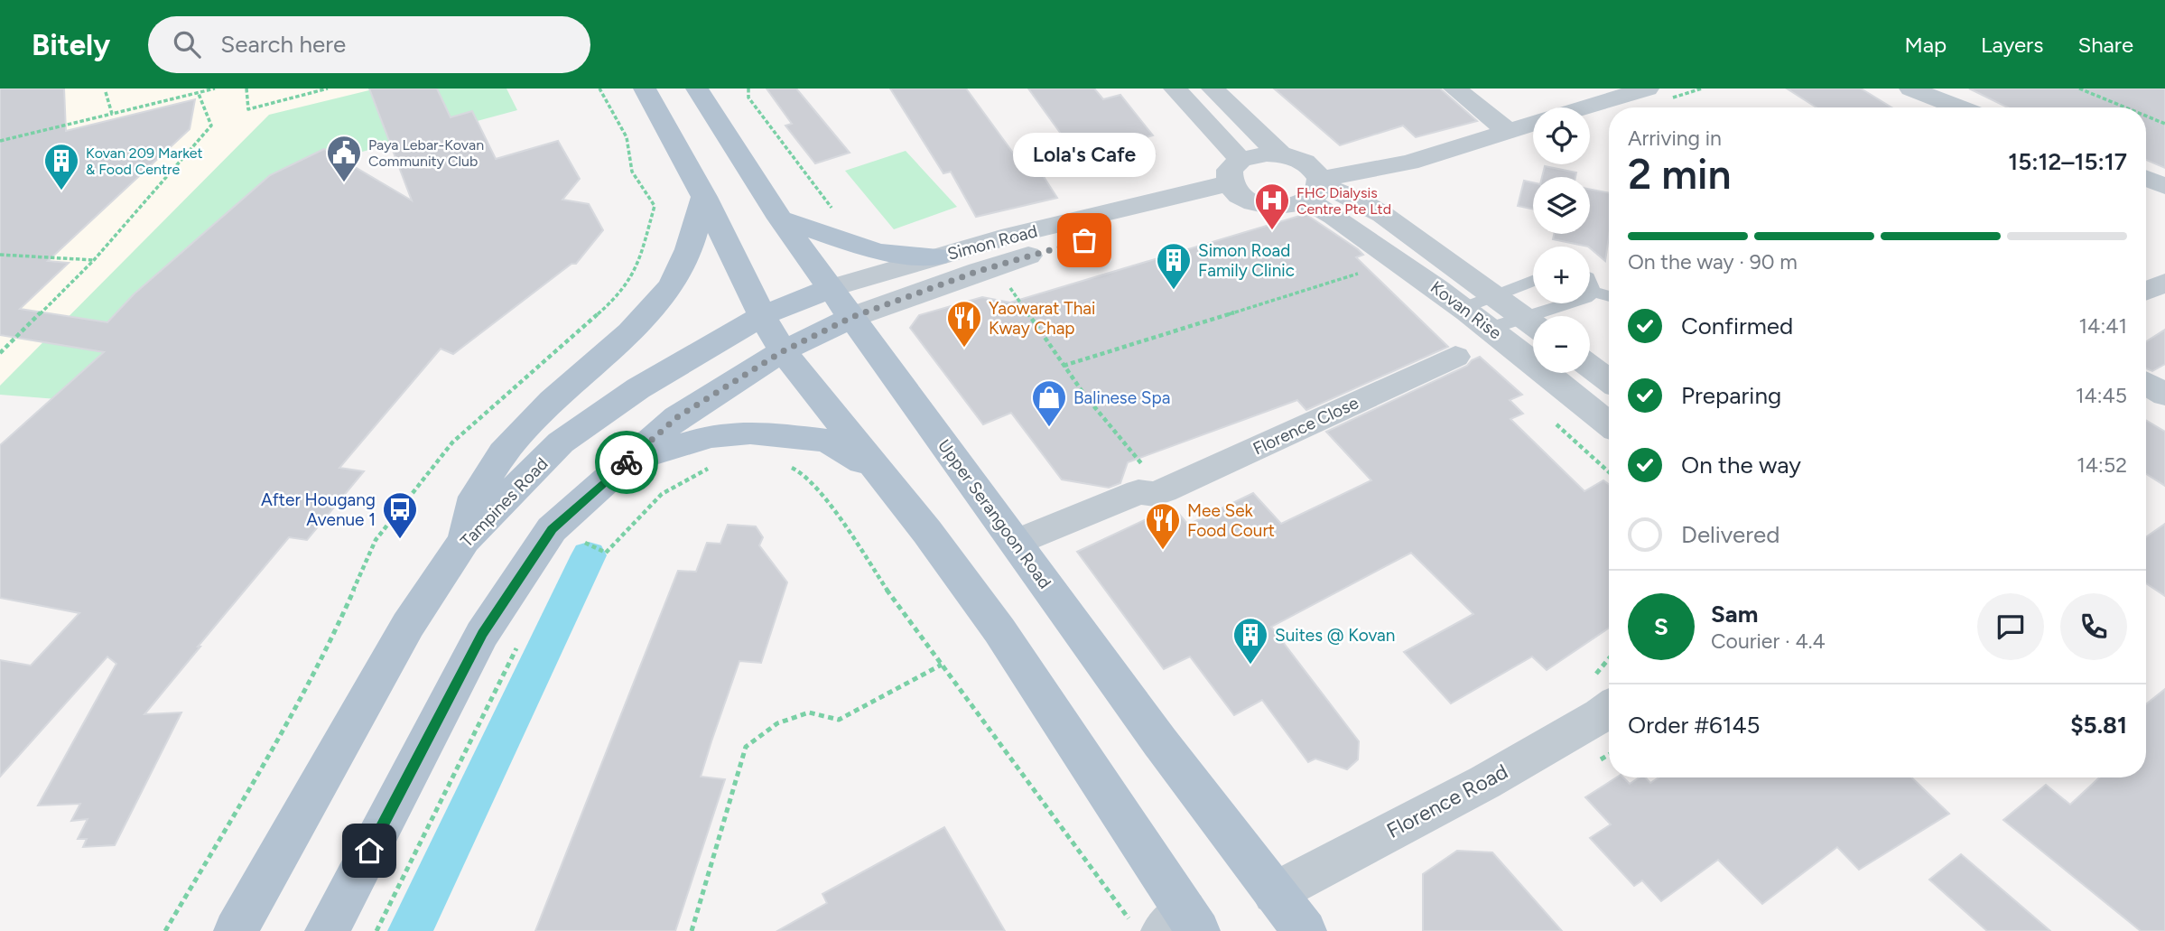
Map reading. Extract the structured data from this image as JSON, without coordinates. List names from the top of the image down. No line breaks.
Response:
{"streets":{"main road":["Tampines Road","Upper Serangoon Road"],"street":["Simon Road","Kovan Rise","Florence Close","Florence Road"]},"crossings":[["Simon Road","Tampines Road"],["Simon Road","Upper Serangoon Road"],["Florence Close","Upper Serangoon Road"],["Tampines Road","Upper Serangoon Road"],["Upper Serangoon Road","Florence Road"]],"places":{"public building":["Paya Lebar-Kovan Community Club"],"building":["Kovan 209 Market & Food Centre","Simon Road Family Clinic","Suites @ Kovan"],"hospital":["FHC Dialysis Centre Pte Ltd"],"other":["Lola's Cafe"],"restaurant":["Yaowarat Thai Kway Chap","Mee Sek Food Court"],"shop":["Balinese Spa"],"bus stop":["After Hougang Avenue 1"]},"page":{"header":"Bitely","search":"Search here","nav":["Map","Layers","Share"],"map_buttons":["+","−"],"heading":["2 min","Arriving in","15:12–15:17"],"panel":["Sam","Courier · 4.4","Order #6145","$5.81"],"bubble":"Lola's Cafe","bar":"On the way · 90 m","list":[["Confirmed","14:41"],["Preparing","14:45"],["On the way","14:52"],"Delivered"],"round":"S"}}
